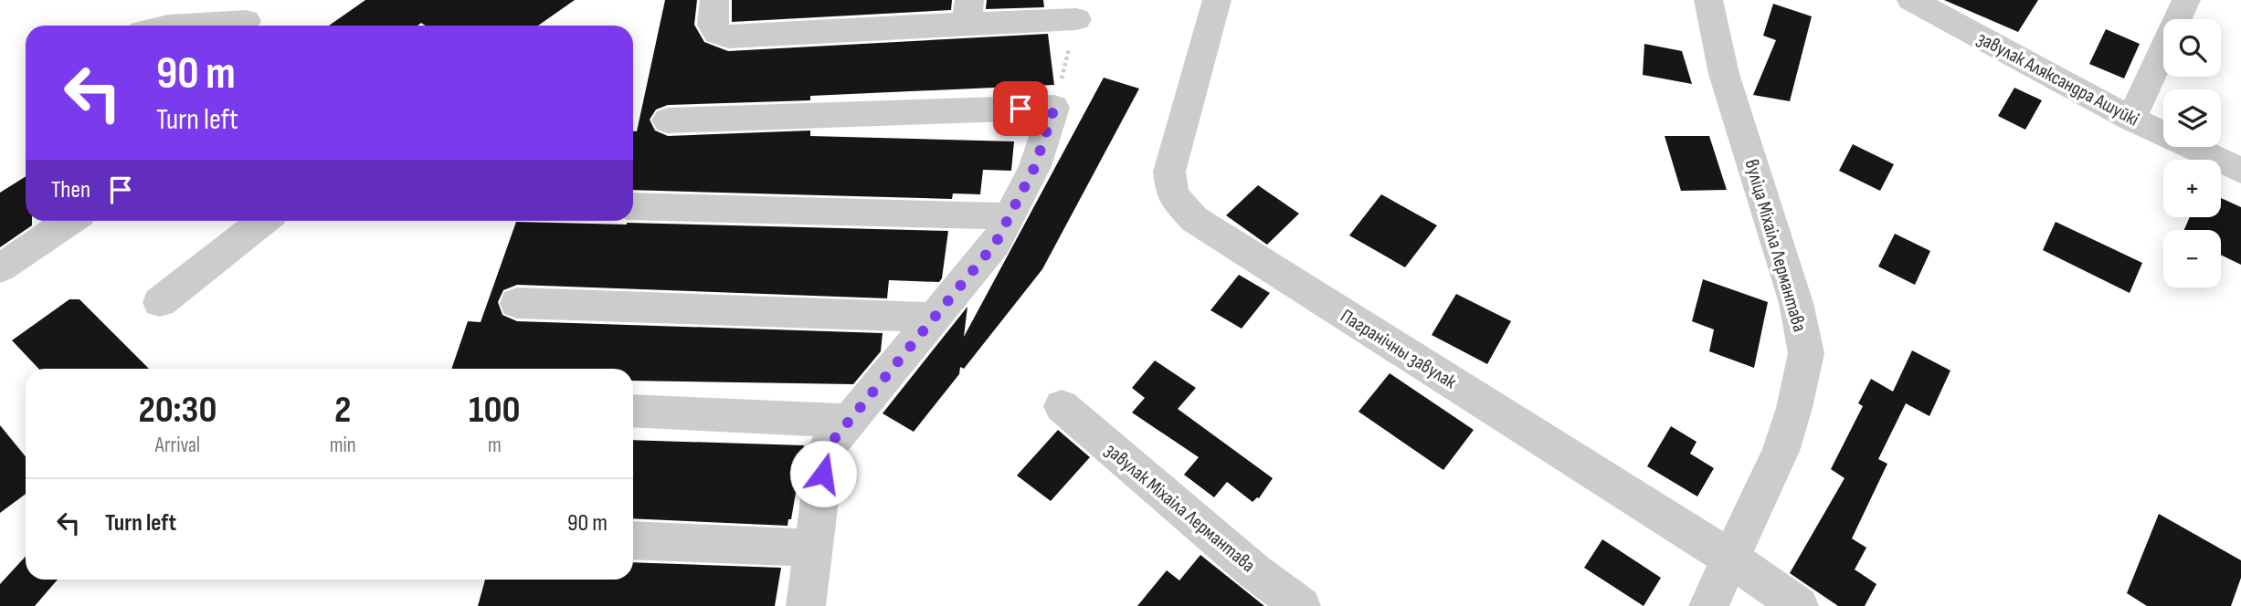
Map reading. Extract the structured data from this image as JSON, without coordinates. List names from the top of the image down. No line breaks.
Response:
{"streets":{"street":["завулак Аляксандра Ашуйкі","вуліца Міхаіла Лермантава","Пагранічны завулак","завулак Міхаіла Лермантава"]},"crossings":[["вуліца Міхаіла Лермантава","Пагранічны завулак"]],"page":{"map_buttons":["+","−"],"turn":["90 m","Turn left"],"then":"Then","eta":["20:30","Arrival","2","min","100","m"],"list":[{"name":"Turn left","value":"90 m"}]}}
